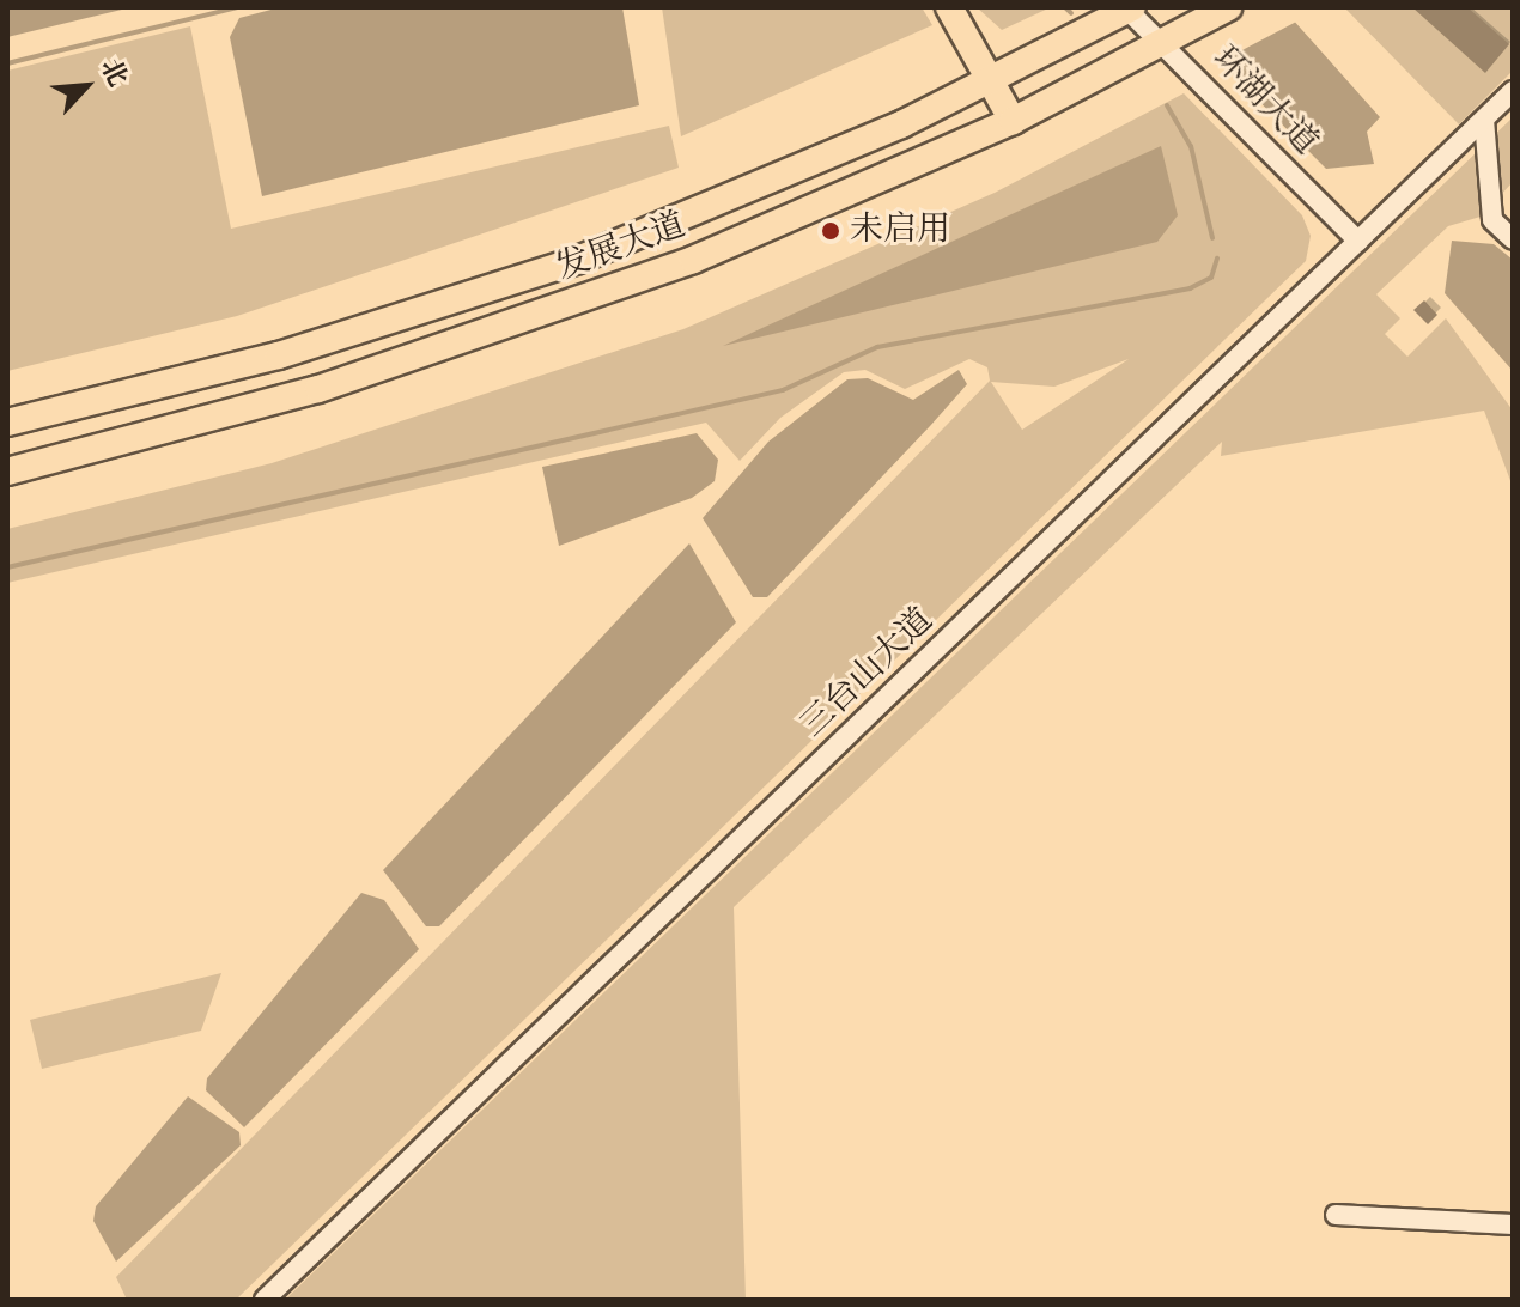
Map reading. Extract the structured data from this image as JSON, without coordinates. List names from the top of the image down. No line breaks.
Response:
{"streets":{"main road":["发展大道"],"street":["环湖大道","三台山大道"]},"crossings":[["环湖大道","发展大道"],["环湖大道","三台山大道"]],"places":["未启用"],"north":"top right"}
